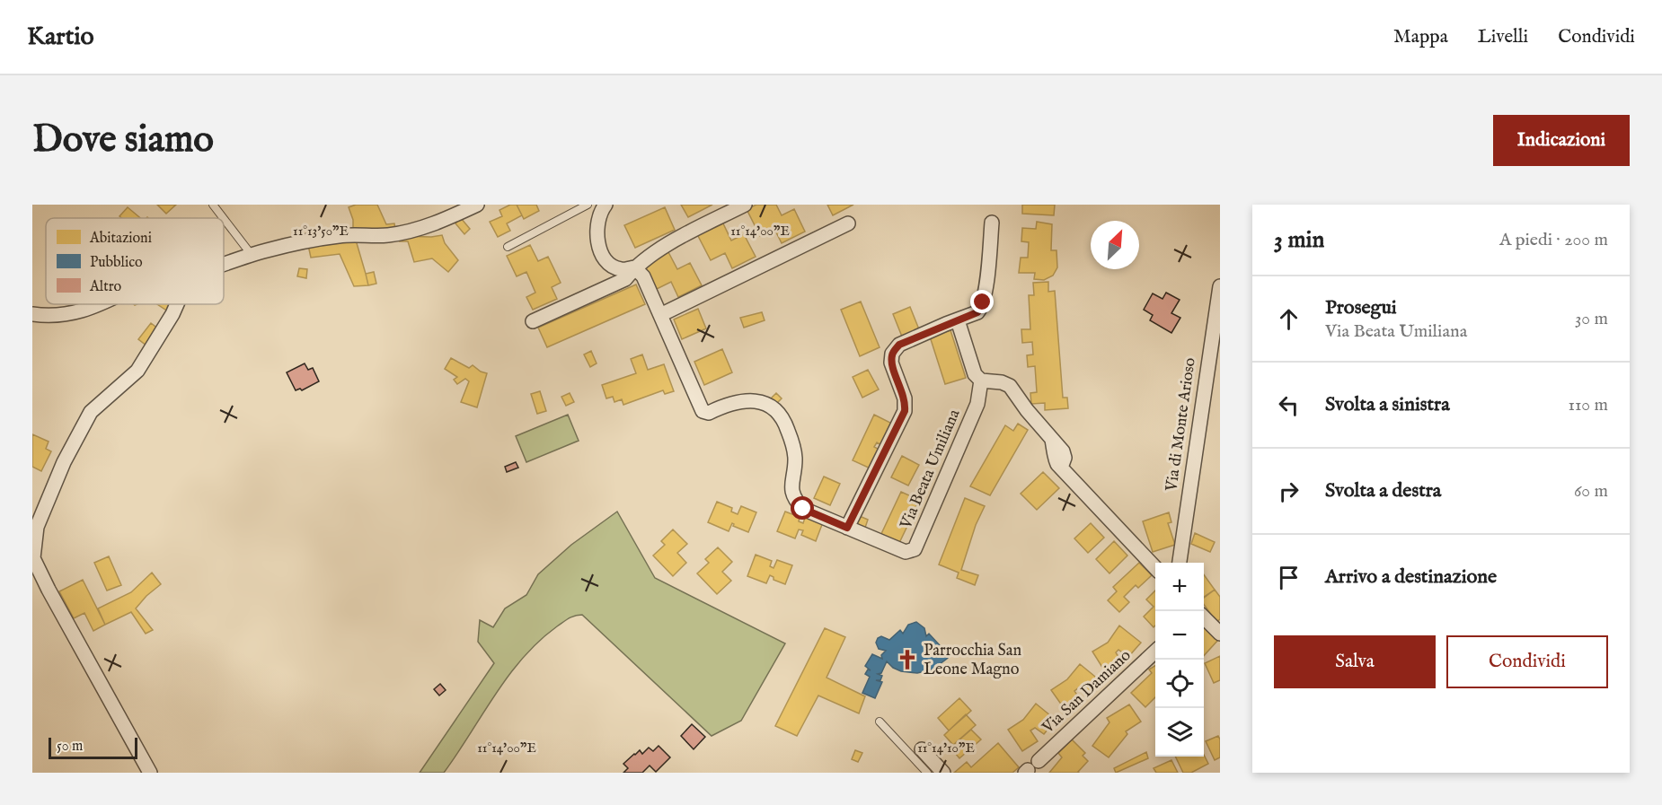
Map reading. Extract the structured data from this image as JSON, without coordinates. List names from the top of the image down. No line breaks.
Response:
{"streets":{"street":["Via di Monte Arioso","Via Beata Umiliana","Via San Damiano"]},"places":{"church":["Parrocchia San Leone Magno"]},"legend":["Abitazioni","Pubblico","Altro"],"scale_bar":"50 m","north":"top right","page":{"header":"Kartio","nav":["Mappa","Livelli","Condividi"],"buttons":["Indicazioni",["Salva","Condividi"]],"title":"Dove siamo","heading":["3 min","A piedi · 200 m"],"list":[["Prosegui","Via Beata Umiliana","30 m"],["Svolta a sinistra","110 m"],["Svolta a destra","60 m"],"Arrivo a destinazione"],"map_buttons":["+","−"],"scale":"50 m"},"coordinates":["11°13'50\"E","11°14'00\"E","11°14'10\"E"]}
